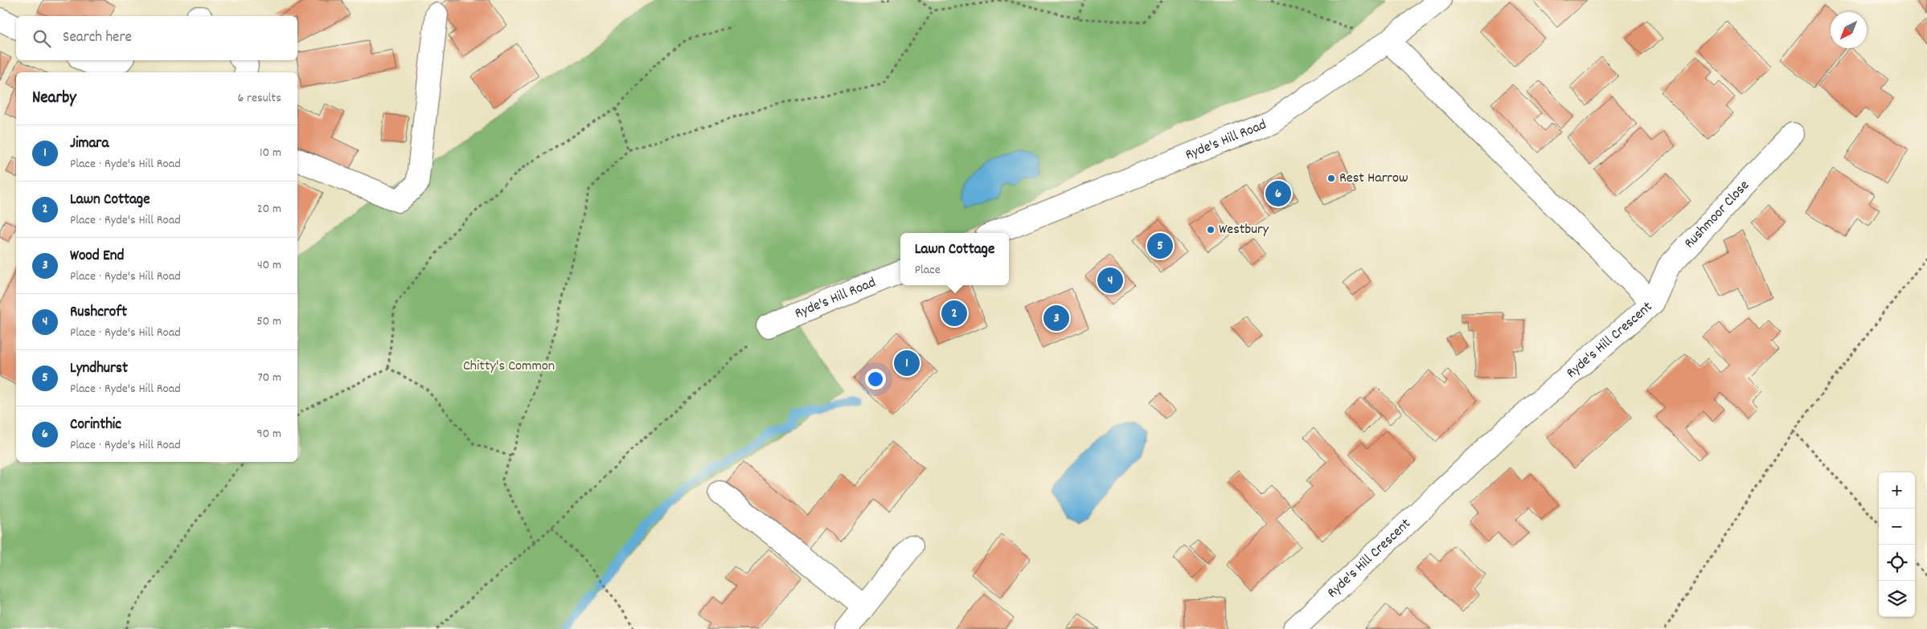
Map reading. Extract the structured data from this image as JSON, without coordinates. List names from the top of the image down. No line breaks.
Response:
{"streets":{"street":["Ryde's Hill Road","Rushmoor Close","Ryde's Hill Crescent"]},"crossings":[["Ryde's Hill Road","Ryde's Hill Crescent"],["Rushmoor Close","Ryde's Hill Crescent"]],"parks":["Chitty's Common"],"places":["Rest Harrow","Westbury"],"north":"bottom left","page":{"search":"Search here","heading":["Nearby","6 results"],"list":[{"mark":"1","name":"Jimara","note":"Place · Ryde's Hill Road","value":"10 m"},{"mark":"2","name":"Lawn Cottage","note":"Place · Ryde's Hill Road","value":"20 m"},{"mark":"3","name":"Wood End","note":"Place · Ryde's Hill Road","value":"40 m"},{"mark":"4","name":"Rushcroft","note":"Place · Ryde's Hill Road","value":"50 m"},{"mark":"5","name":"Lyndhurst","note":"Place · Ryde's Hill Road","value":"70 m"},{"mark":"6","name":"Corinthic","note":"Place · Ryde's Hill Road","value":"90 m"}],"pins":["6","5","4","2","3","1"],"popup":["Lawn Cottage","Place"],"map_buttons":["+","−"]}}
